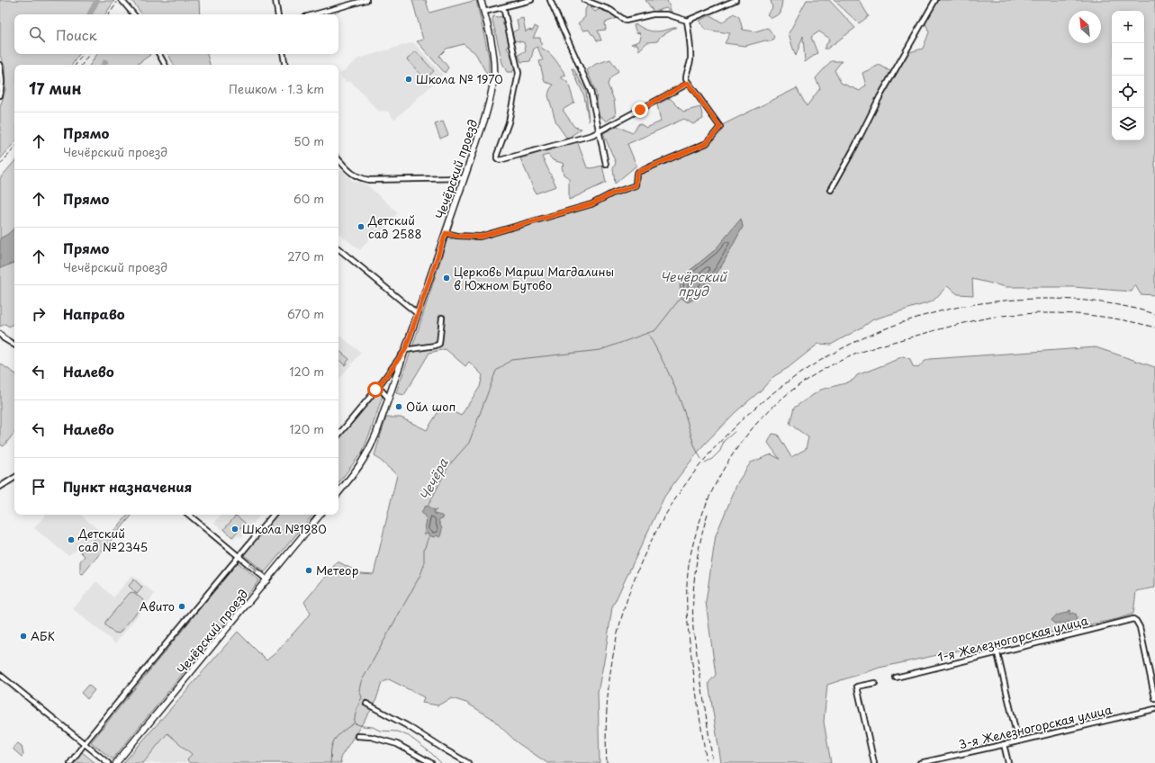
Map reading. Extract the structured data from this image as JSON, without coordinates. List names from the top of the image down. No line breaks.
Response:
{"streets":{"main road":["Чечёрский проезд"],"street":["1-я Железногорская улица","3-я Железногорская улица"]},"water":["Чечёрский пруд","Чечёра"],"places":["Школа № 1970","Детский сад 2588","Церковь Марии Магдалины в Южном Бутово","Ойл шоп","Школа №1980","Детский сад №2345","Метеор","Авито","АБК"],"north":"top left","page":{"map_buttons":["+","−"],"search":"Поиск","heading":["17 мин","Пешком · 1.3 km"],"list":[["Прямо","Чечёрский проезд","50 m"],["Прямо","60 m"],["Прямо","Чечёрский проезд","270 m"],["Направо","670 m"],["Налево","120 m"],["Налево","120 m"],"Пункт назначения"]}}
